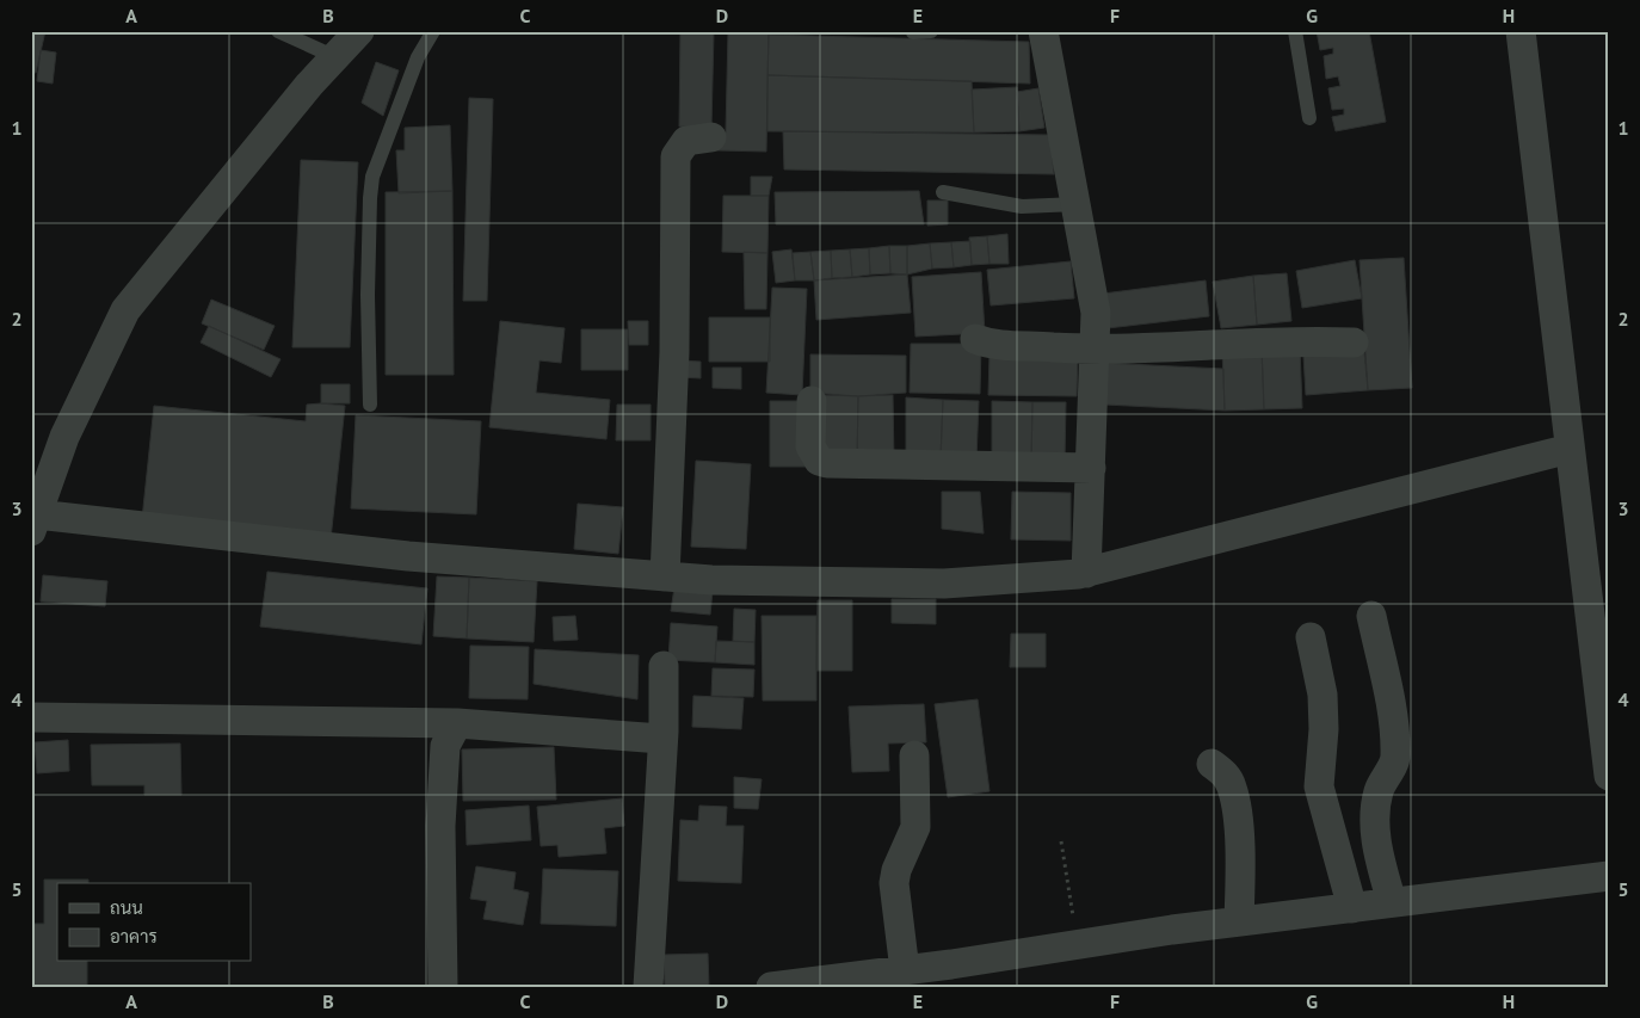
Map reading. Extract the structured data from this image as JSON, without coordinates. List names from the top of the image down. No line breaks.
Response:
{"legend":["ถนน","อาคาร"],"grid":{"columns":["A","B","C","D","E","F","G","H"],"rows":["1","2","3","4","5"]}}
